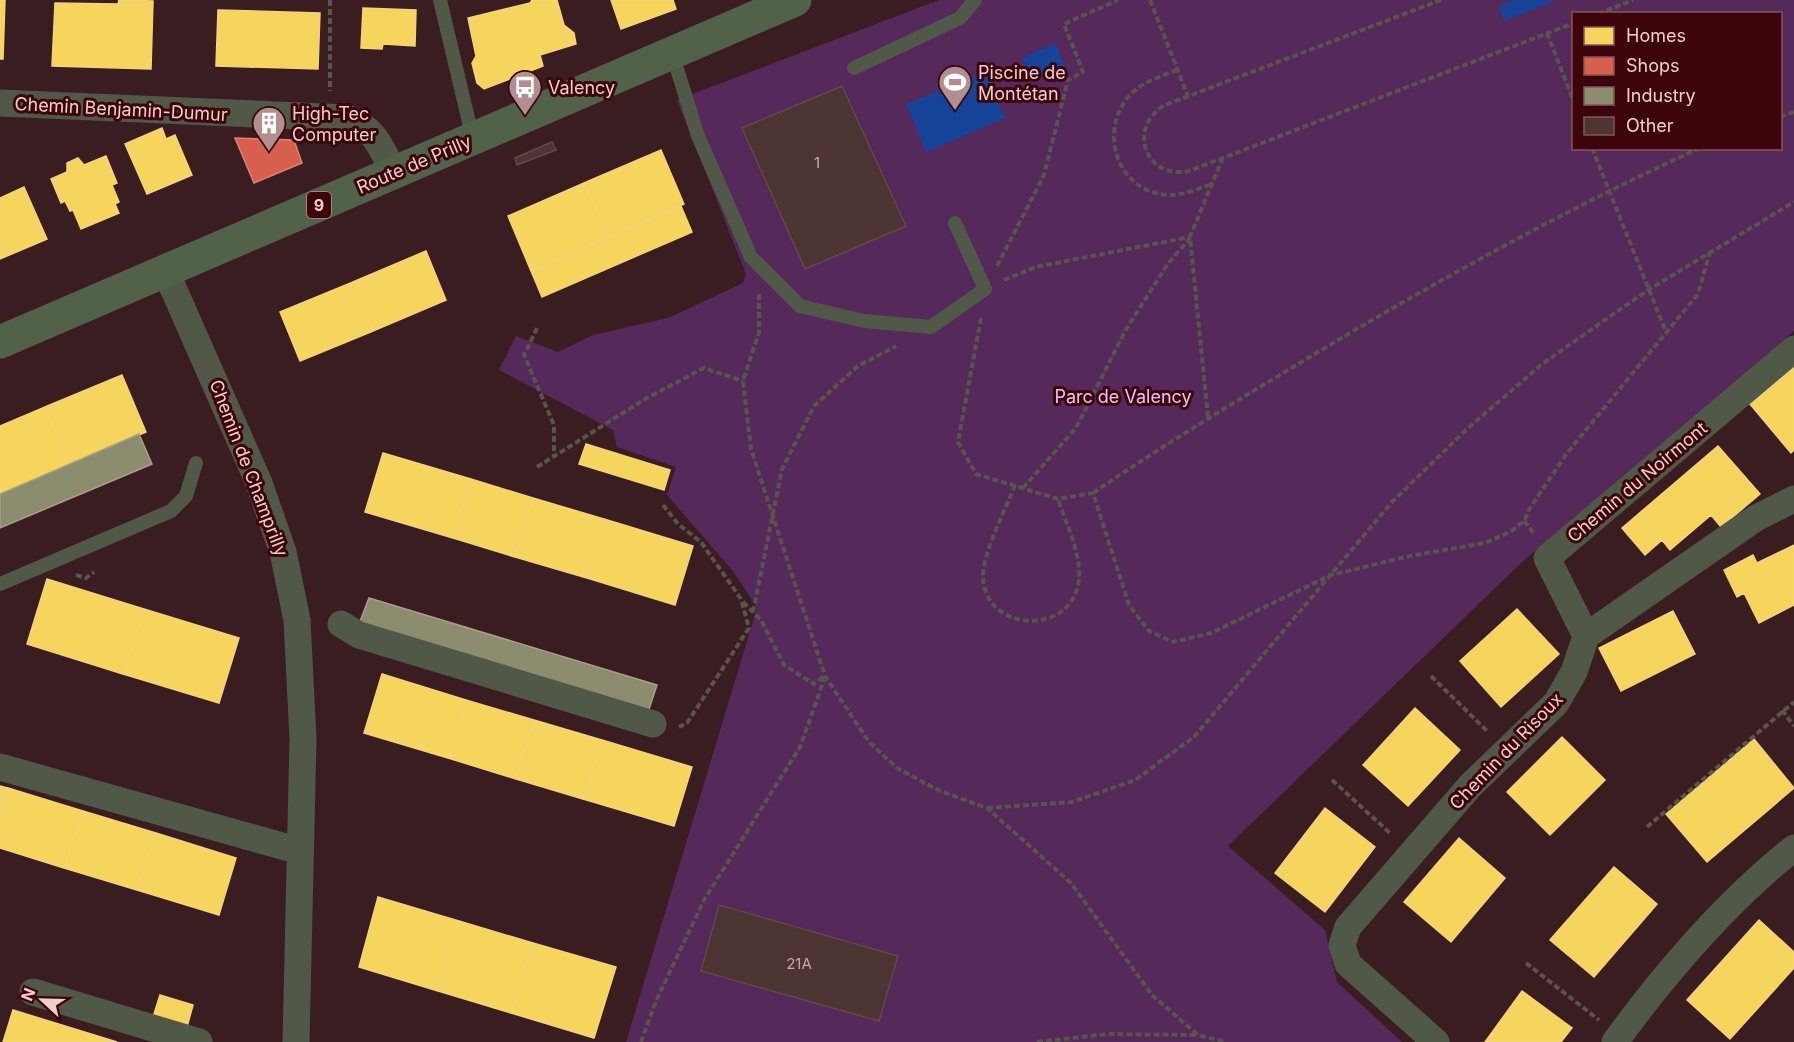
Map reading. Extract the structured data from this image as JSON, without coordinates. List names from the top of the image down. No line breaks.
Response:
{"streets":{"main road":["Route de Prilly","9"],"street":["Chemin Benjamin-Dumur","Chemin de Champrilly","Chemin du Noirmont","Chemin du Risoux"]},"crossings":[["Chemin Benjamin-Dumur","Route de Prilly"],["Route de Prilly","Chemin de Champrilly"],["Chemin du Noirmont","Chemin du Risoux"]],"parks":["Parc de Valency"],"places":{"sports":["Piscine de Montétan"],"bus stop":["Valency"],"building":["High-Tec Computer"]},"house_numbers":["1","21A"],"legend":["Homes","Shops","Industry","Other"],"north":"left"}
